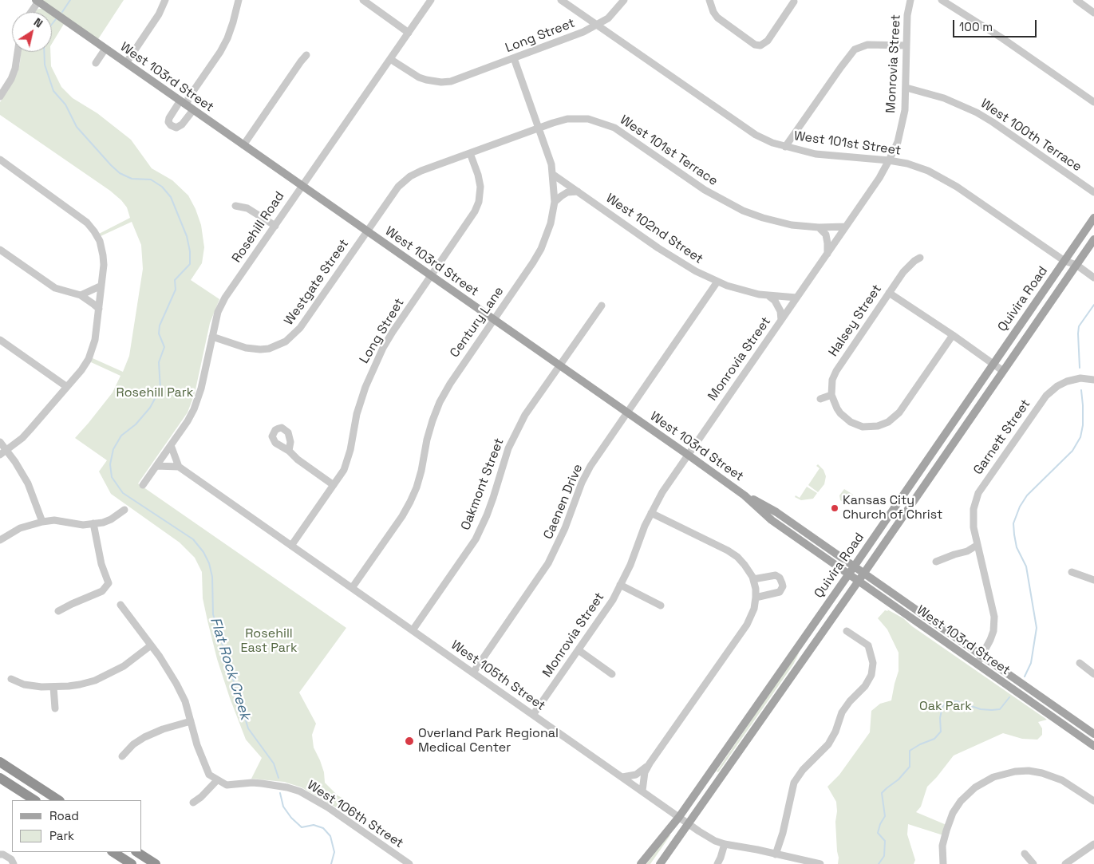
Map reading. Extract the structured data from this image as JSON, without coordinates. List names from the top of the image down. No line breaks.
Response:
{"streets":{"main road":["West 103rd Street","Quivira Road"],"street":["Long Street","Monrovia Street","West 100th Terrace","West 101st Street","West 101st Terrace","Rosehill Road","West 102nd Street","Westgate Street","Halsey Street","Century Lane","Garnett Street","Oakmont Street","Caenen Drive","West 105th Street","West 106th Street"]},"crossings":[["Long Street","West 103rd Street"],["Long Street","West 101st Street"],["Long Street","West 101st Terrace"],["Long Street","Rosehill Road"],["Long Street","Century Lane"],["Long Street","West 105th Street"],["Monrovia Street","West 103rd Street"],["Monrovia Street","West 100th Terrace"],["Monrovia Street","West 101st Street"],["Monrovia Street","West 101st Terrace"],["Monrovia Street","West 102nd Street"],["Monrovia Street","West 105th Street"],["West 103rd Street","West 101st Terrace"],["West 103rd Street","Rosehill Road"],["West 103rd Street","Westgate Street"],["West 103rd Street","Quivira Road"],["West 103rd Street","Century Lane"],["West 103rd Street","Garnett Street"],["West 103rd Street","Oakmont Street"],["West 103rd Street","Caenen Drive"],["West 101st Street","Quivira Road"],["West 101st Terrace","Westgate Street"],["West 101st Terrace","Century Lane"],["Rosehill Road","Westgate Street"],["West 102nd Street","Century Lane"],["West 102nd Street","Caenen Drive"],["Quivira Road","West 105th Street"],["Century Lane","West 105th Street"],["Oakmont Street","West 105th Street"],["Caenen Drive","West 105th Street"]],"water":["Flat Rock Creek"],"parks":["Rosehill Park","Rosehill East Park","Oak Park"],"places":["Kansas City Church of Christ","Overland Park Regional Medical Center"],"legend":["Road","Park"],"scale_bar":"100 m","north":"top right"}
